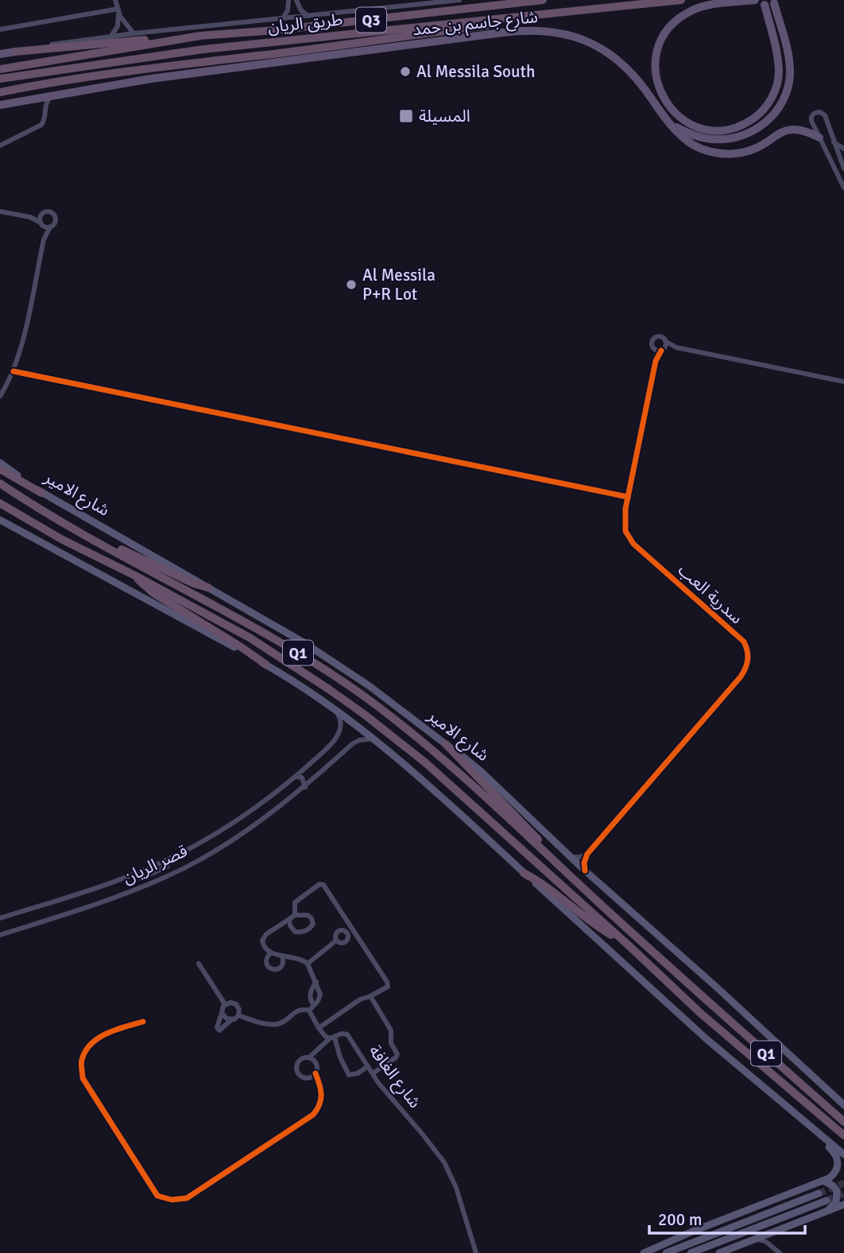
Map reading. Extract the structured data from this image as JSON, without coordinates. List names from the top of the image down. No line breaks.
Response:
{"streets":{"highway":["Q3","طريق الريان","شارع الامير","Q1"],"main road":["شارع جاسم بن حمد"],"street":["سدرية العب","قصر الريان","شارع الغافة"]},"places":{"other":["Al Messila South","Al Messila P+R Lot"],"transit":["المسيلة"]},"scale_bar":"200 m"}
